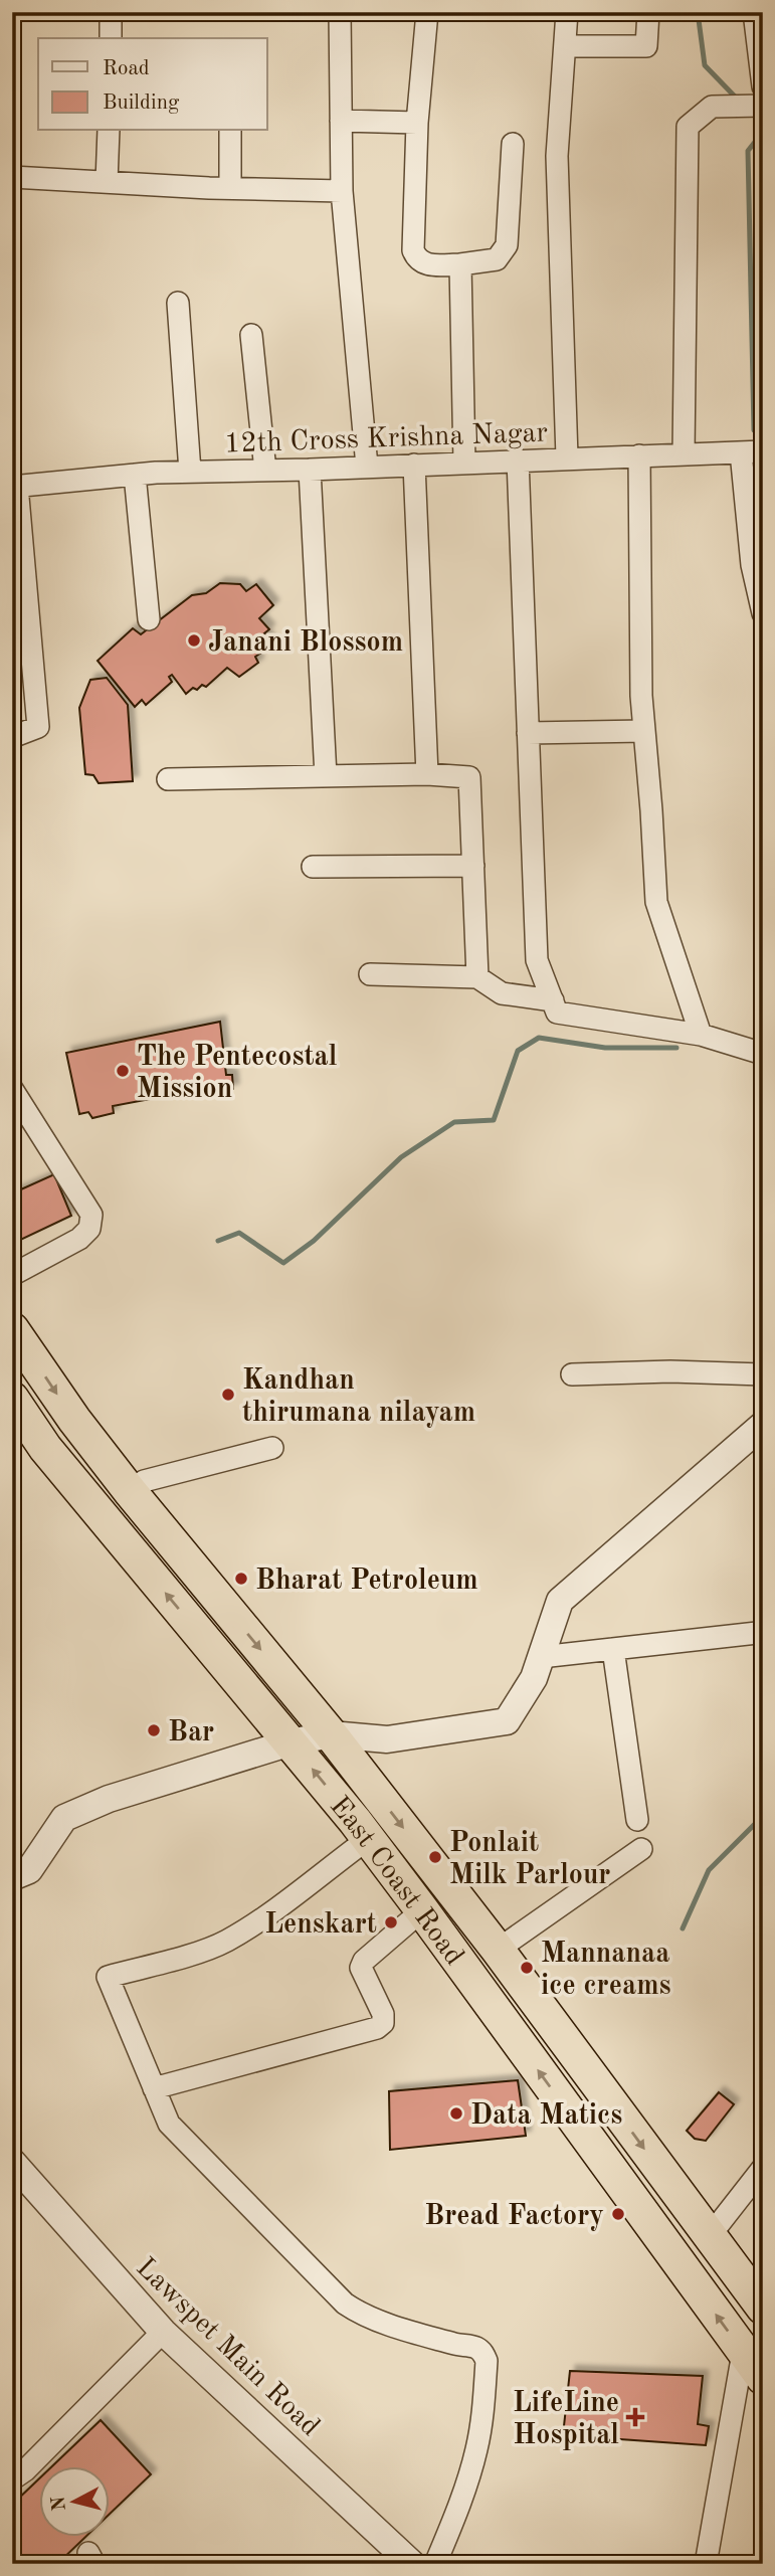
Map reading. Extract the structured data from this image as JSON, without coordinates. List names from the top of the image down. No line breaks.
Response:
{"streets":{"highway":["East Coast Road"],"street":["12th Cross Krishna Nagar","Lawspet Main Road"]},"places":{"other":["Janani Blossom","The Pentecostal Mission","Kandhan thirumana nilayam","Bharat Petroleum","Bar","Ponlait Milk Parlour","Lenskart","Mannanaa ice creams","Data Matics","Bread Factory"],"health":["LifeLine Hospital"]},"legend":["Road","Building"],"north":"left"}
